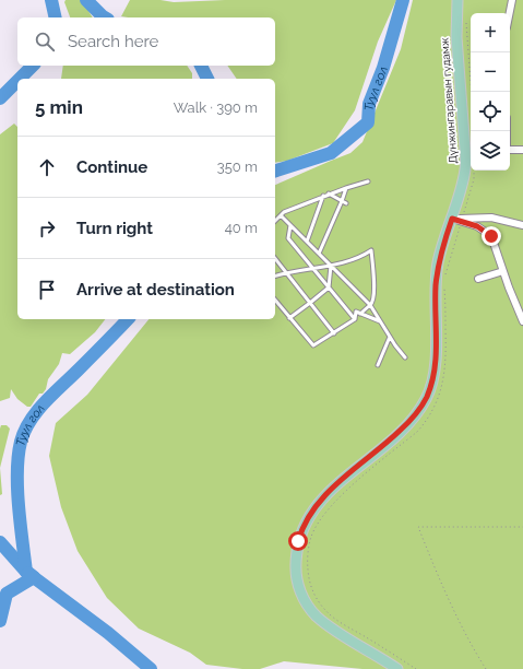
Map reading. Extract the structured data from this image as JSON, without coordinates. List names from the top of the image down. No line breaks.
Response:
{"streets":{"main road":["Дүнжингаравын гудамж"]},"water":["Туул гол"],"page":{"map_buttons":["+","−"],"search":"Search here","heading":["5 min","Walk · 390 m"],"list":[["Continue","350 m"],["Turn right","40 m"],"Arrive at destination"]}}
